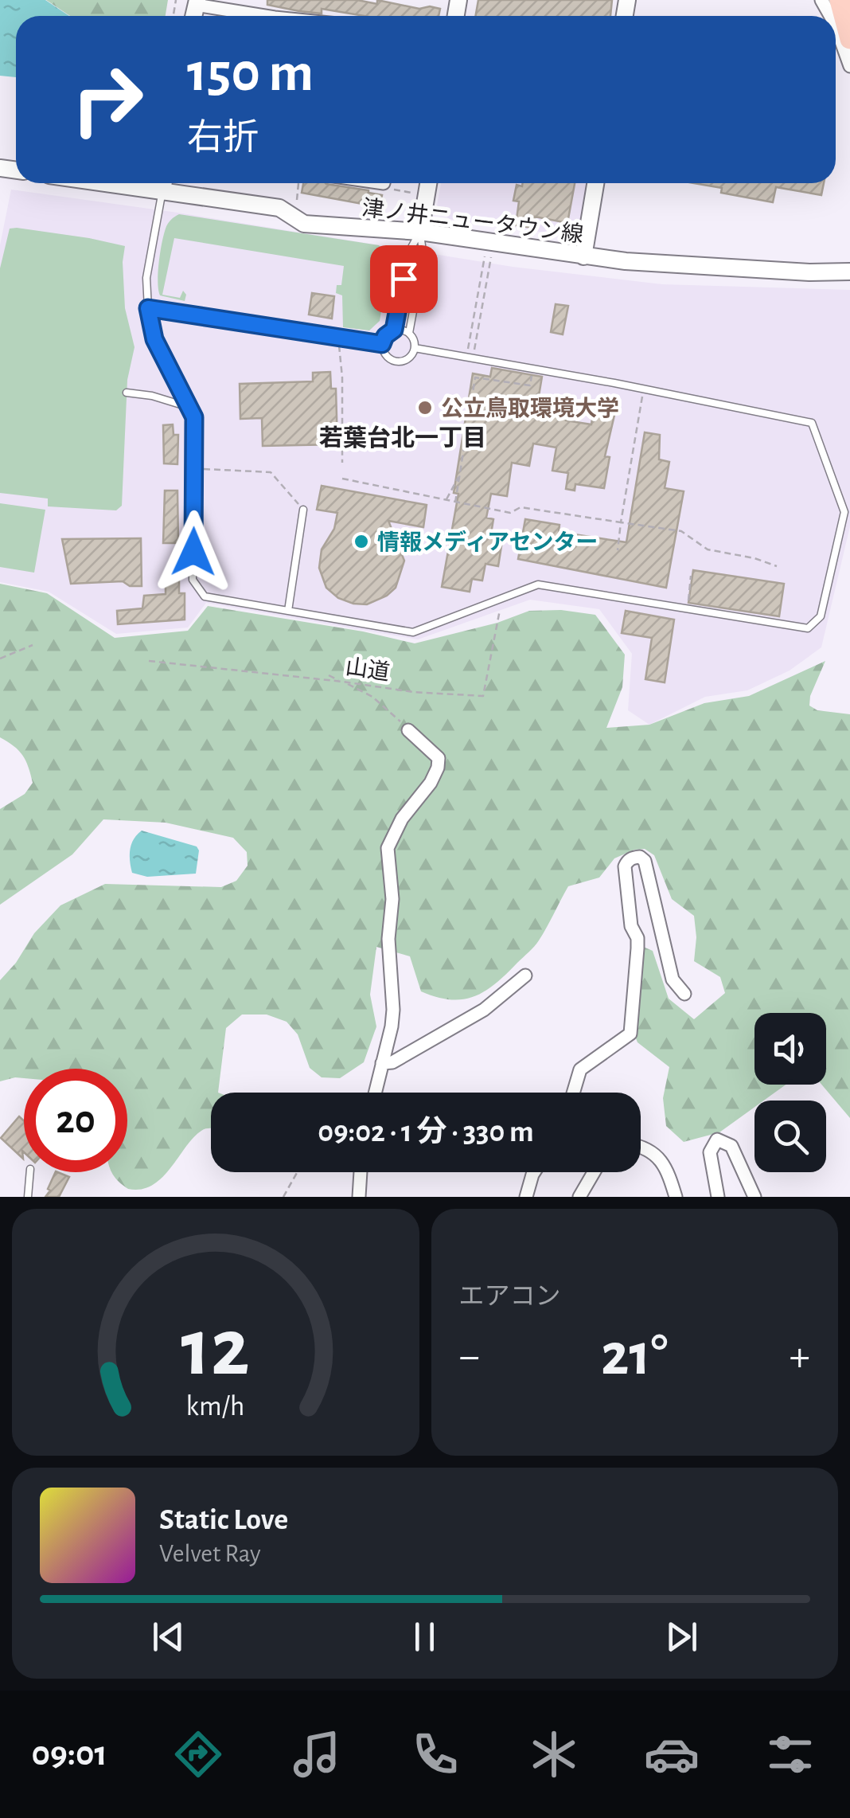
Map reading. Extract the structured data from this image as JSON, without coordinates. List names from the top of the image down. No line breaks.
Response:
{"streets":{"street":["津ノ井ニュータウン線"],"path":["山道"]},"districts":["若葉台北一丁目"],"places":["公立鳥取環境大学","情報メディアセンター"],"page":{"turn":["150 m","右折"],"limit":"20","trip":"09:02 · 1 分 · 330 m","tile":"エアコン","heat":["−","21°","+"],"song":["Static Love","Velvet Ray"],"tabs":"09:01","gauge":["12","km/h"]}}
